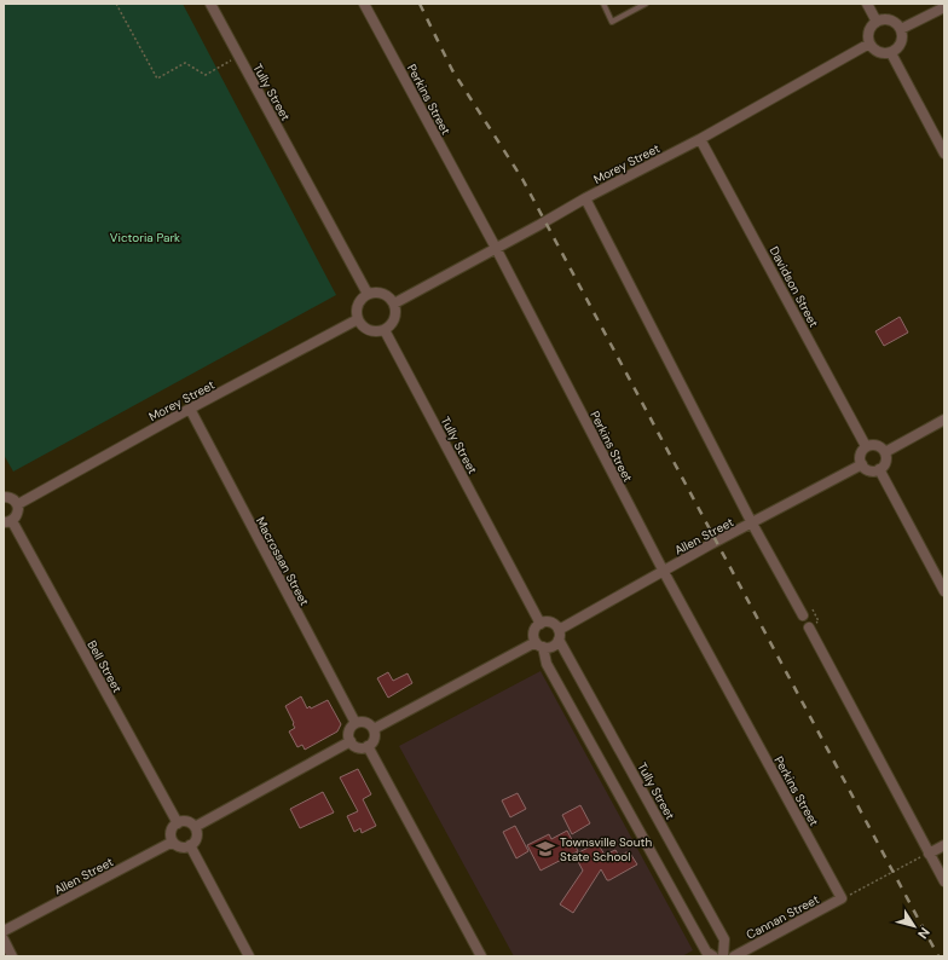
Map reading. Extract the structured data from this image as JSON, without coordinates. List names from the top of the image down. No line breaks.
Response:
{"streets":{"street":["Tully Street","Perkins Street","Morey Street","Davidson Street","Allen Street","Macrossan Street","Bell Street","Cannan Street"]},"crossings":[["Tully Street","Morey Street"],["Tully Street","Allen Street"],["Perkins Street","Morey Street"],["Perkins Street","Allen Street"],["Perkins Street","Cannan Street"],["Morey Street","Davidson Street"],["Morey Street","Macrossan Street"],["Davidson Street","Allen Street"],["Allen Street","Bell Street"]],"parks":["Victoria Park"],"places":{"school or university":["Townsville South State School"]},"north":"bottom right"}
